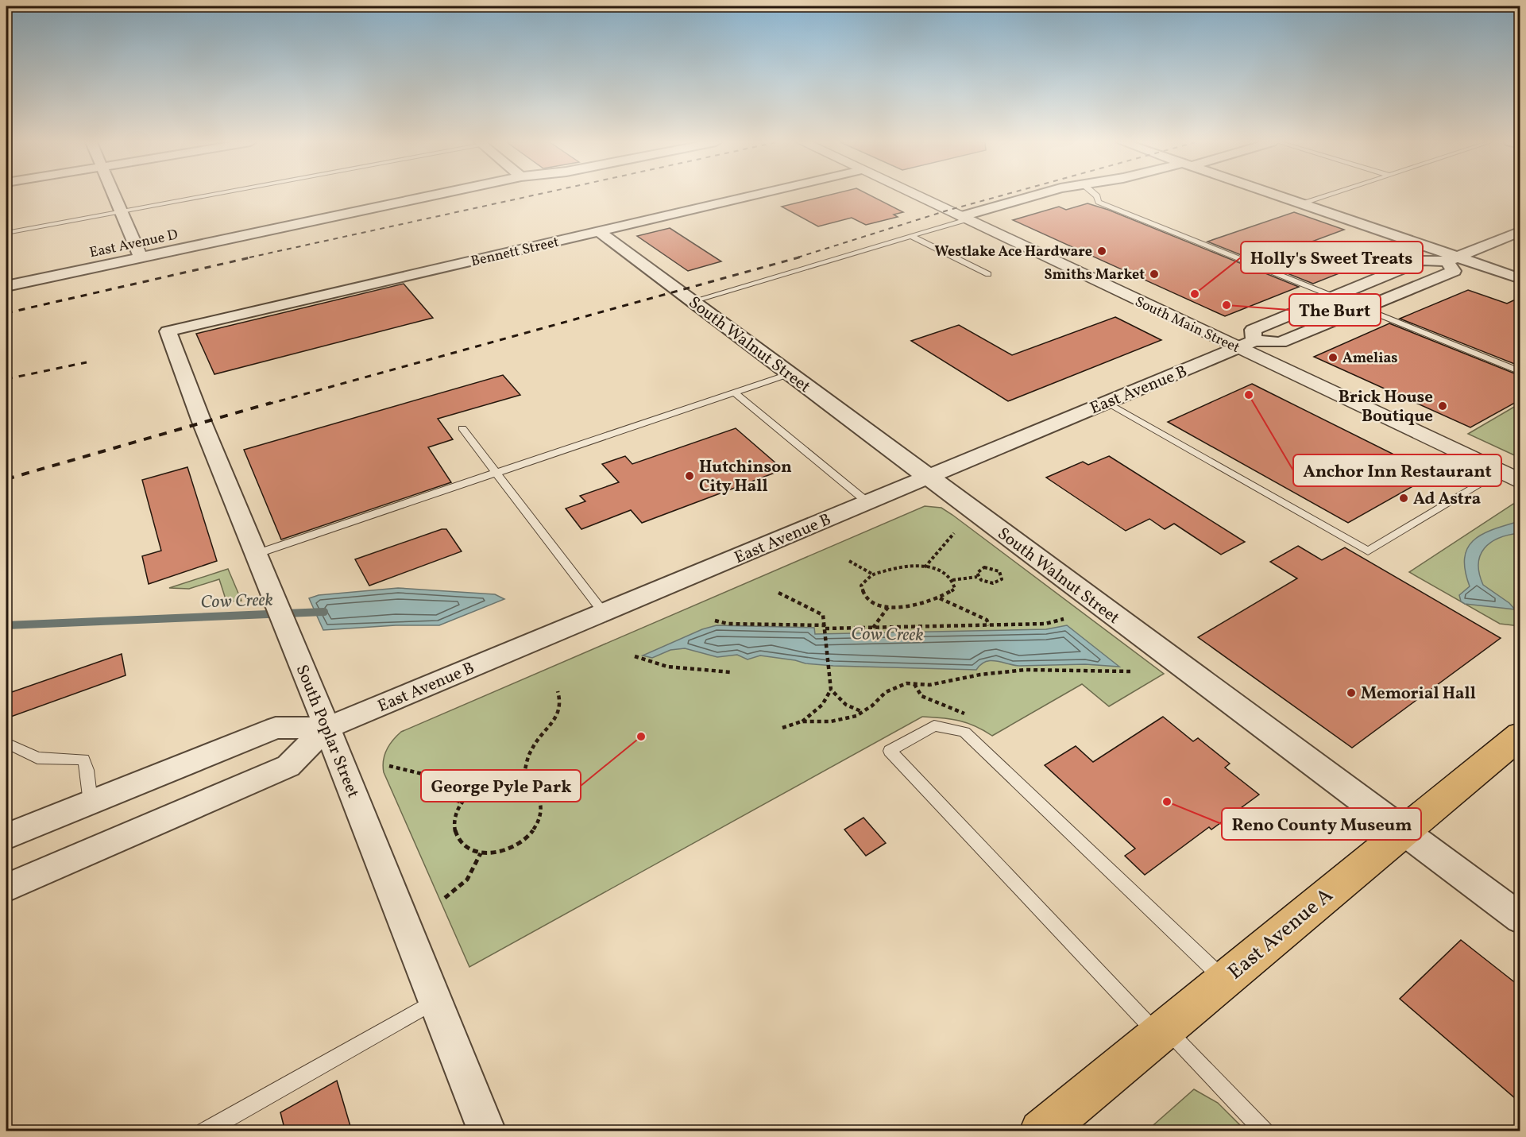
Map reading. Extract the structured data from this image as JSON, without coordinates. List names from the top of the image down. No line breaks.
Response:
{"streets":{"main road":["East Avenue A"],"street":["East Avenue D","Bennett Street","South Main Street","South Walnut Street","East Avenue B","South Poplar Street"]},"crossings":[["Bennett Street","South Walnut Street"],["Bennett Street","South Poplar Street"],["South Main Street","East Avenue B"],["South Walnut Street","East Avenue B"],["South Walnut Street","East Avenue A"],["East Avenue B","South Poplar Street"]],"water":["Cow Creek"],"places":["Westlake Ace Hardware","Smiths Market","Holly's Sweet Treats","The Burt","Amelias","Anchor Inn Restaurant","Brick House Boutique","Hutchinson City Hall","Ad Astra","Memorial Hall","George Pyle Park","Reno County Museum"]}
